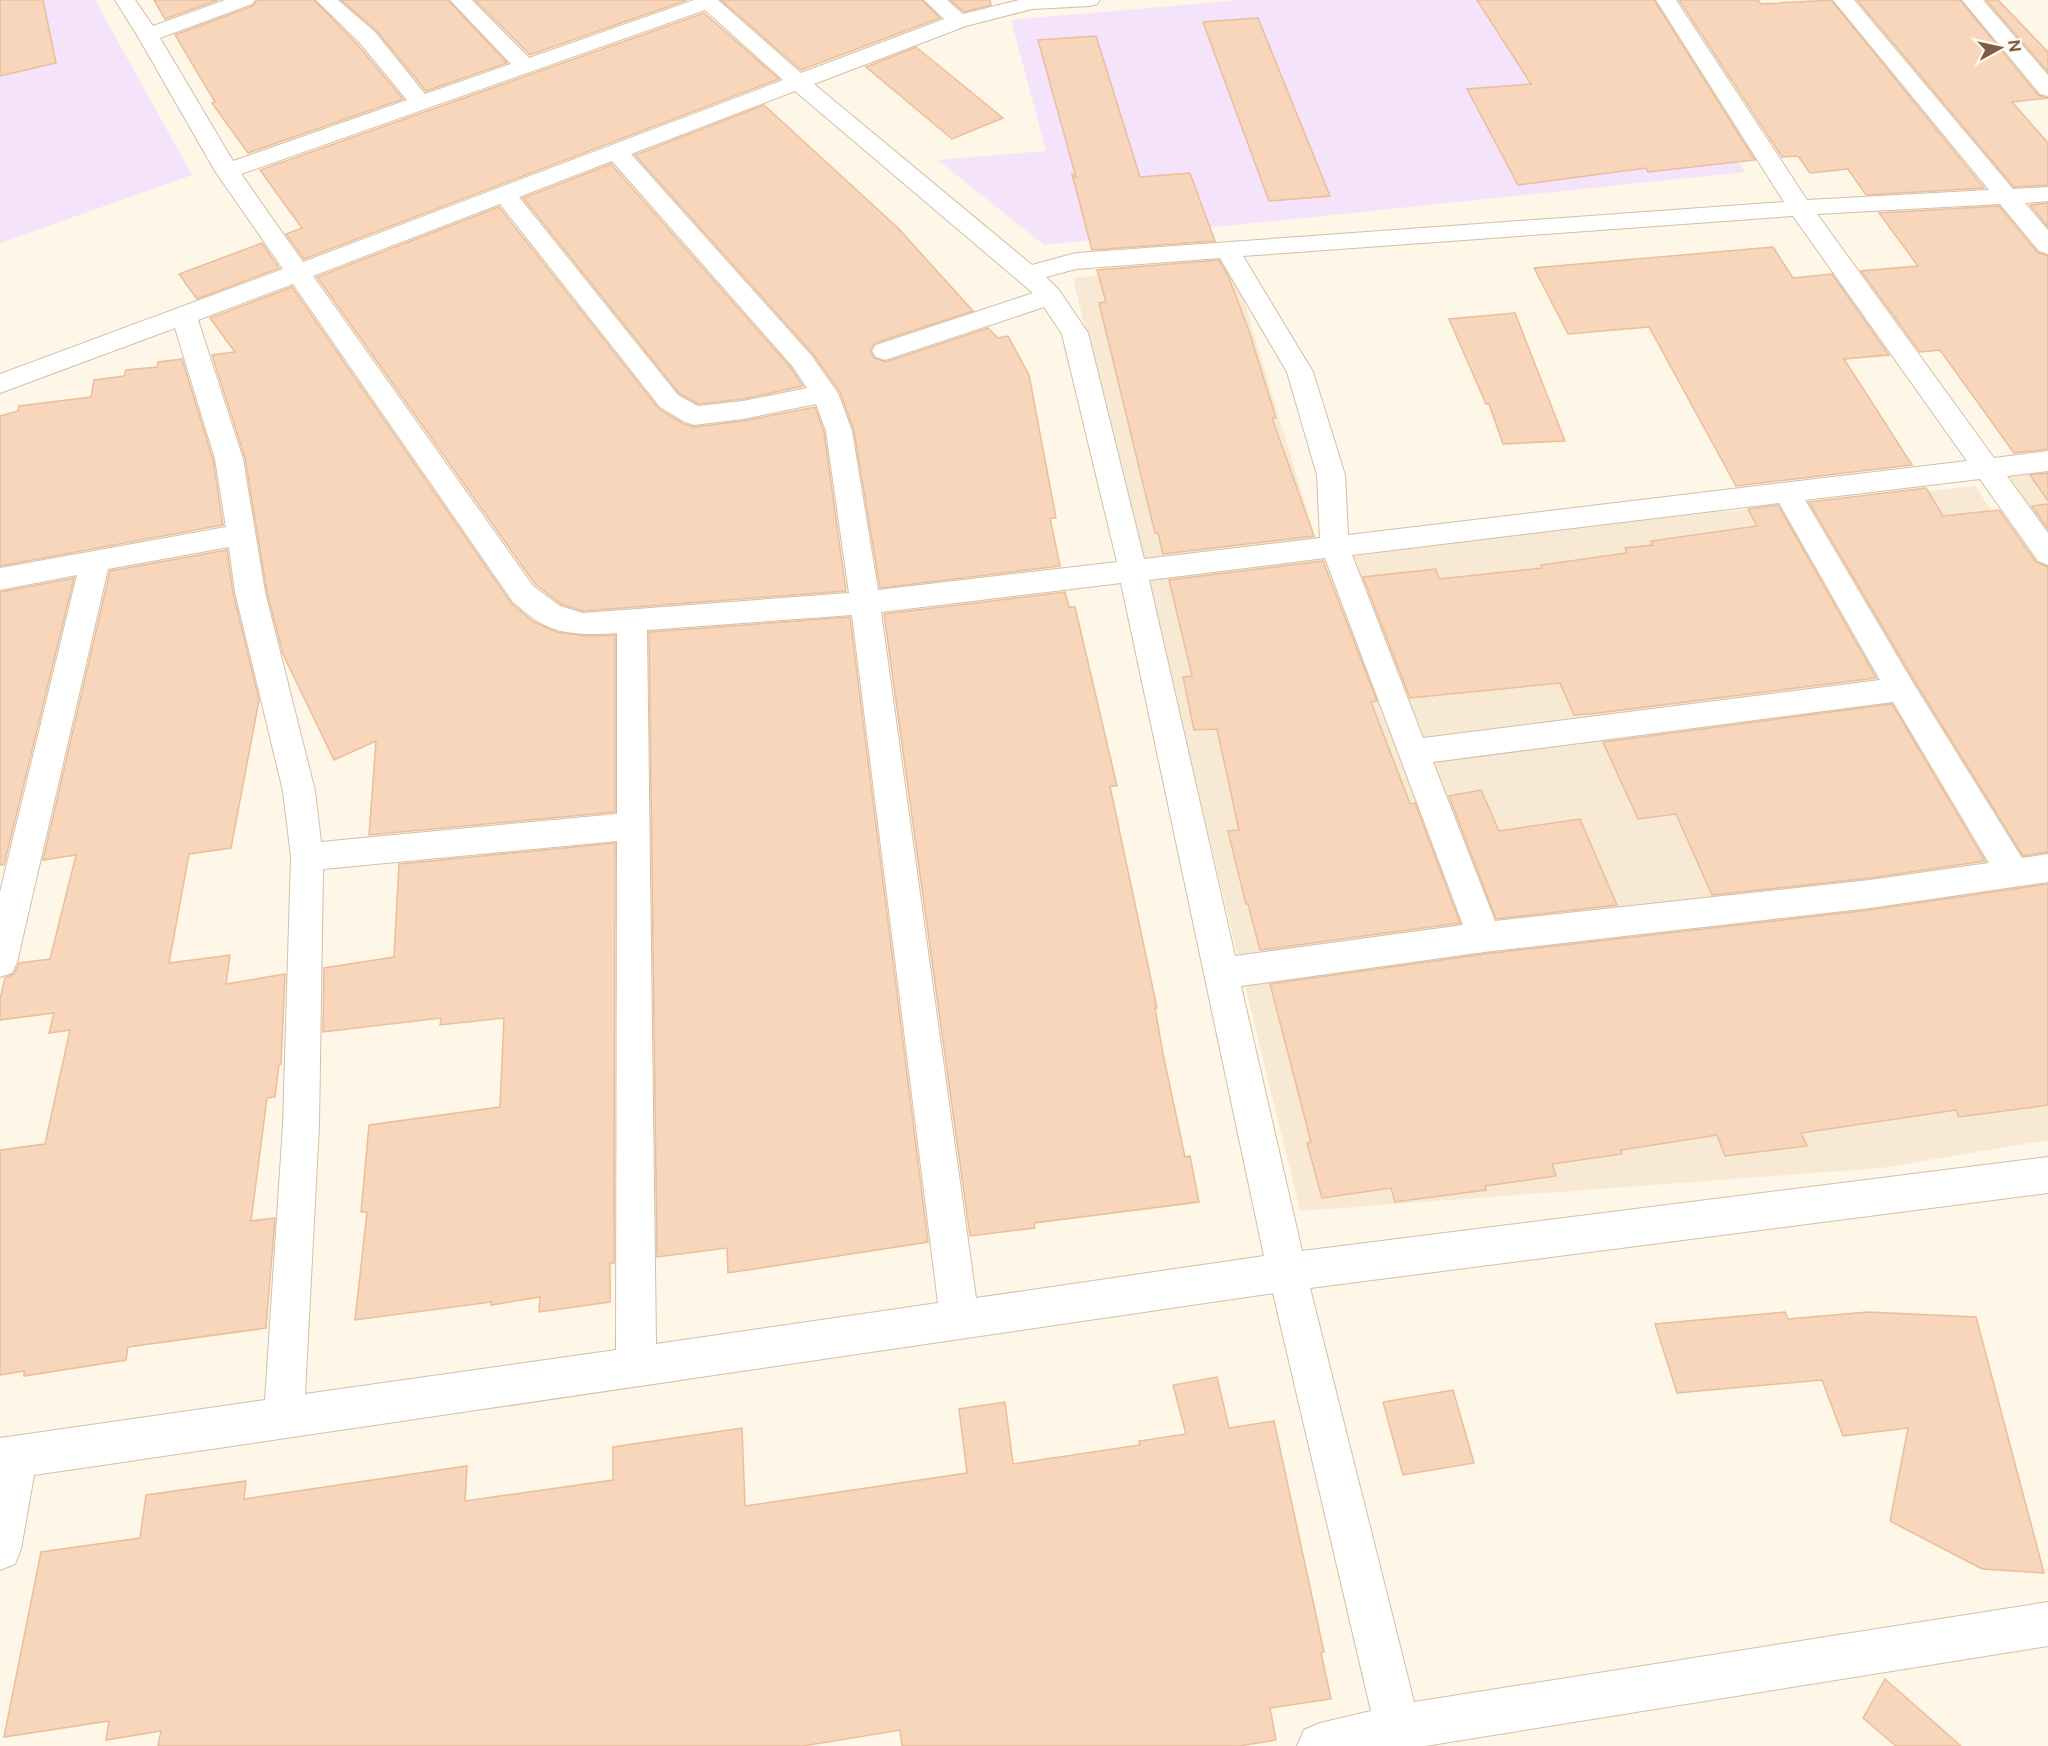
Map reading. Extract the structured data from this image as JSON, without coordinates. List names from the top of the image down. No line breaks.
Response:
{"north":"right"}
